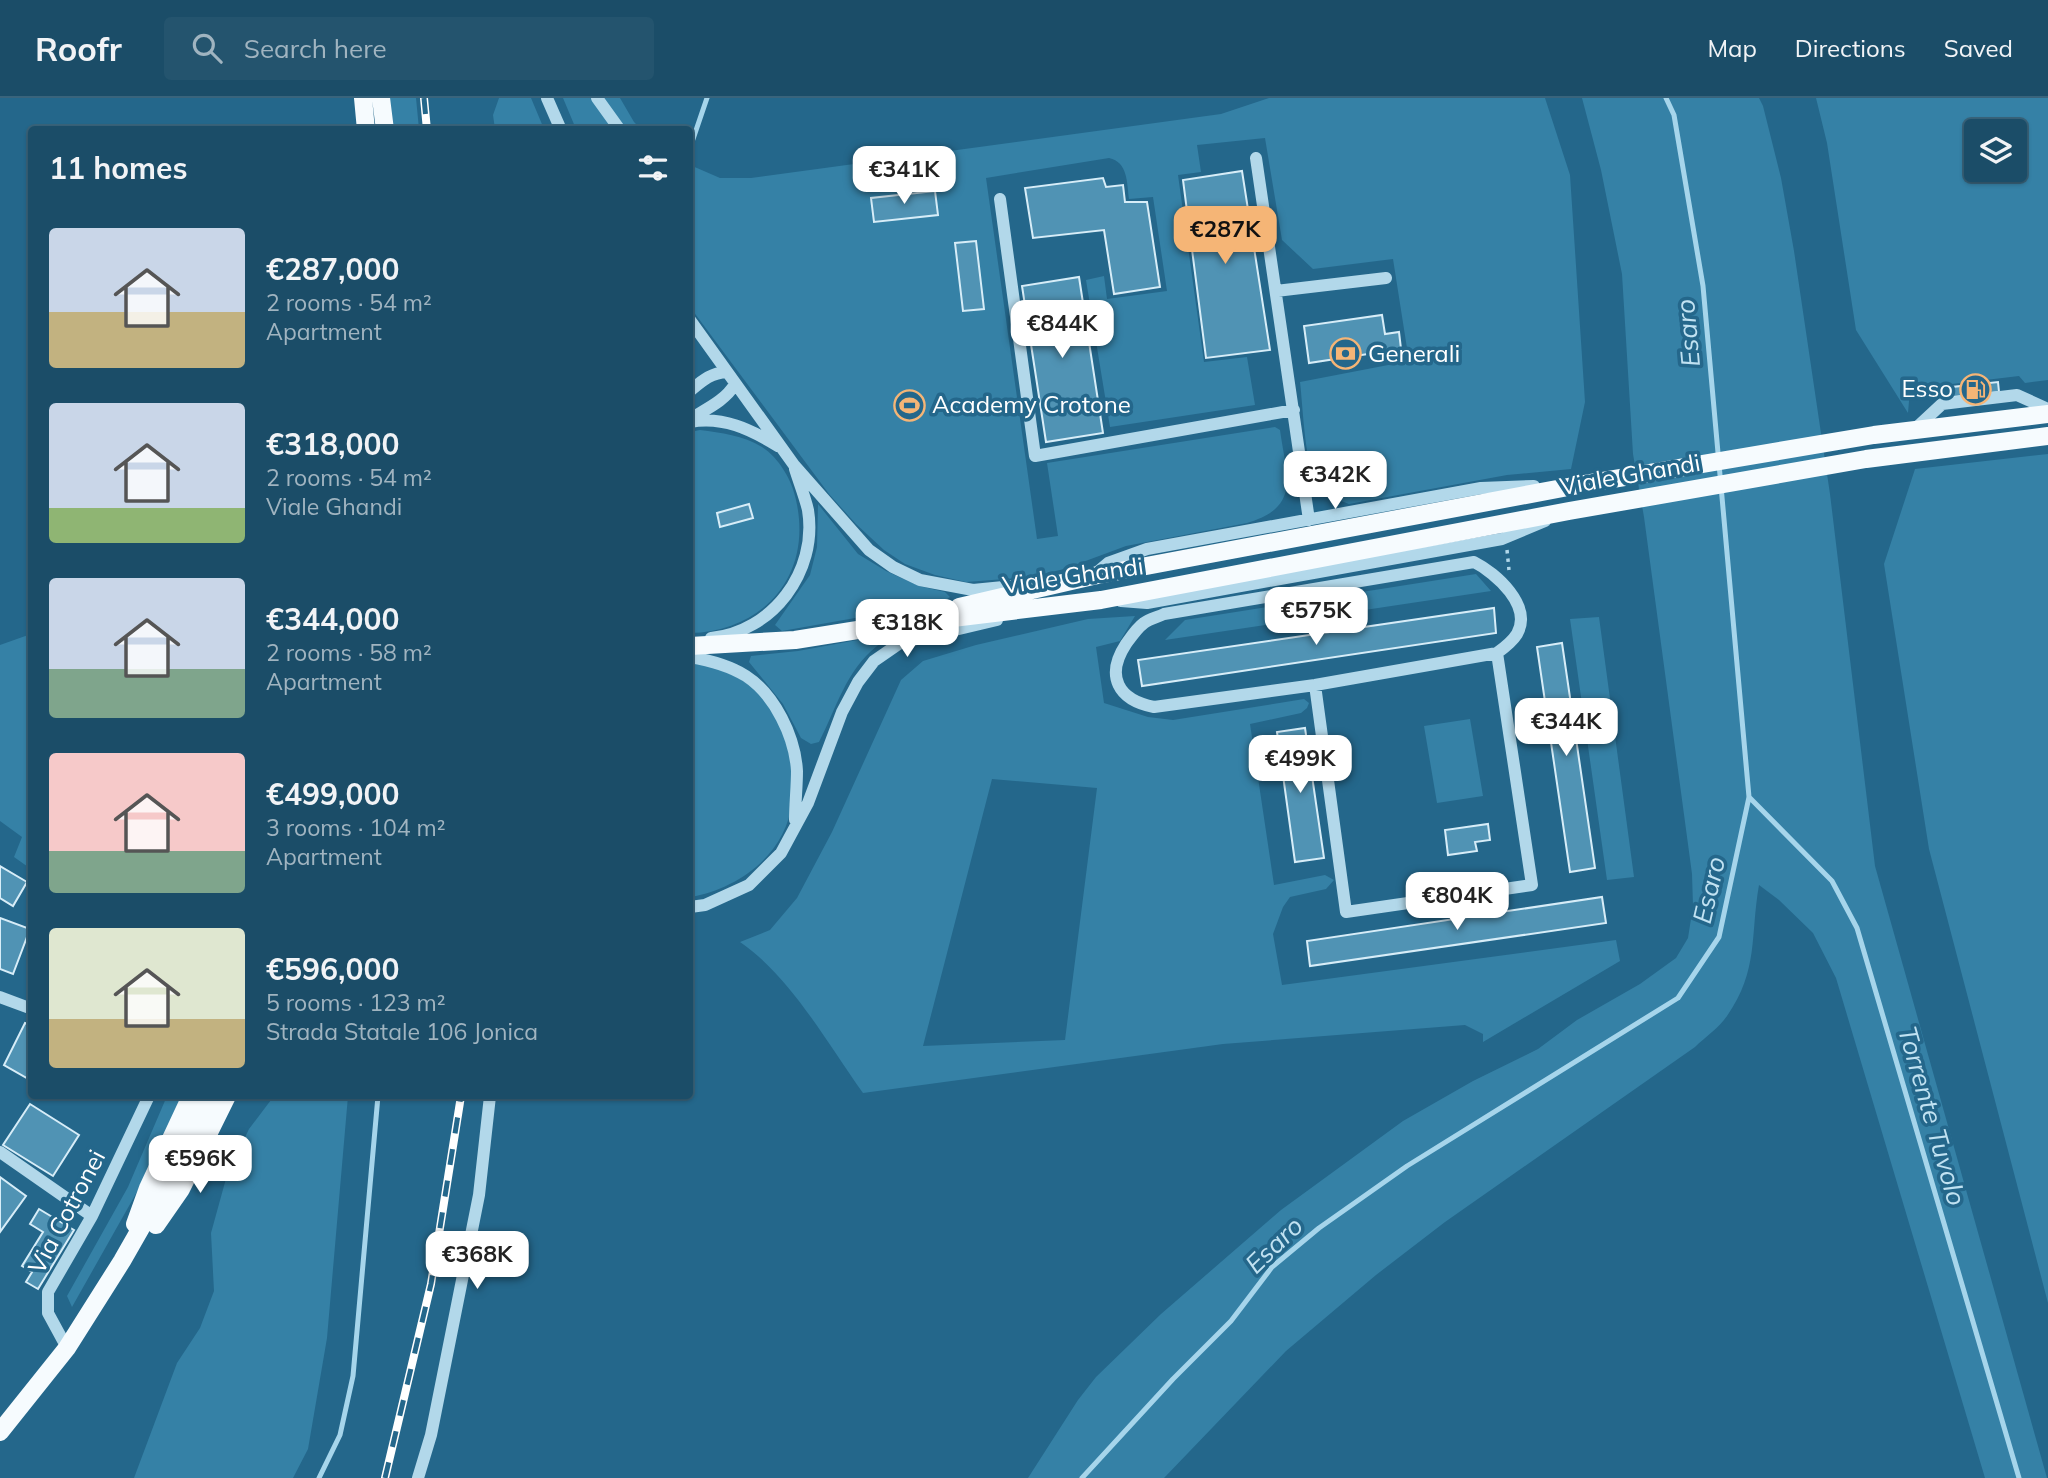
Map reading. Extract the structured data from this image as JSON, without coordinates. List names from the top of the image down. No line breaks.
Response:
{"streets":{"main road":["Viale Ghandi"],"street":["Via Cotronei"]},"water":["Esaro","Torrente Tuvolo"],"places":{"bank":["Generali"],"fuel station":["Esso"],"sports":["Academy Crotone"]},"page":{"header":"Roofr","search":"Search here","nav":["Map","Directions","Saved"],"heading":"11 homes","price":["€341K","€287K","€844K","€342K","€575K","€318K","€344K","€499K","€804K","€596K","€368K"],"list":[{"name":"€287,000","note":"2 rooms · 54 m² · Apartment"},{"name":"€318,000","note":"2 rooms · 54 m² · Viale Ghandi"},{"name":"€344,000","note":"2 rooms · 58 m² · Apartment"},{"name":"€499,000","note":"3 rooms · 104 m² · Apartment"},{"name":"€596,000","note":"5 rooms · 123 m² · Strada Statale 106 Jonica"}]}}
